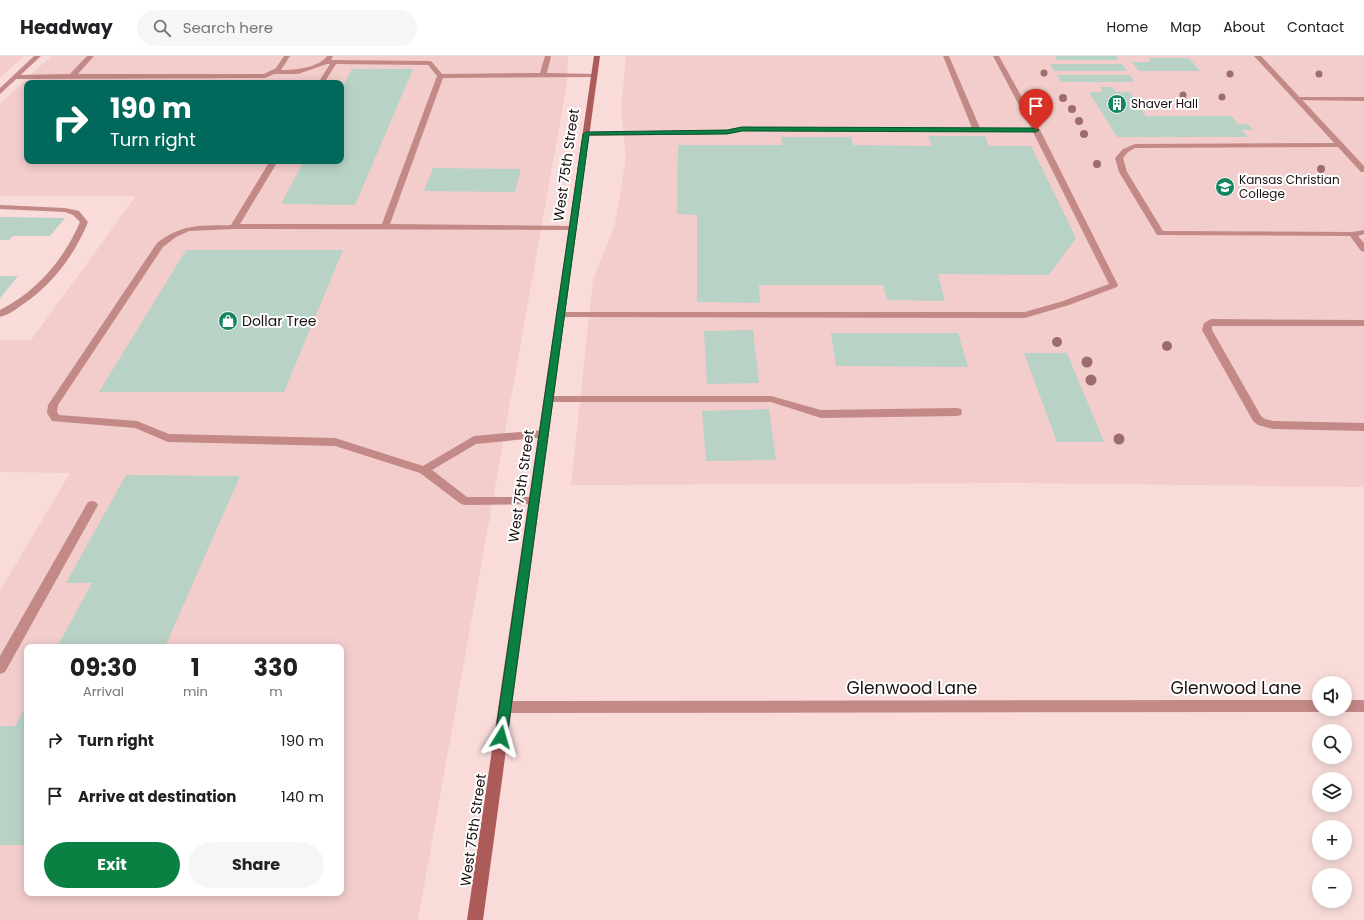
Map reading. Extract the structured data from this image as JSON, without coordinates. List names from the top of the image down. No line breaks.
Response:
{"streets":{"main road":["West 75th Street"],"street":["Glenwood Lane"]},"crossings":[["West 75th Street","Glenwood Lane"]],"places":{"building":["Shaver Hall"],"school or university":["Kansas Christian College"],"shop":["Dollar Tree"]},"page":{"header":"Headway","search":"Search here","nav":["Home","Map","About","Contact"],"turn":["190 m","Turn right"],"eta":["09:30","Arrival","1","min","330","m"],"map_buttons":["+","−"],"list":[{"name":"Turn right","value":"190 m"},{"name":"Arrive at destination","value":"140 m"}],"buttons":["Exit","Share"]}}
